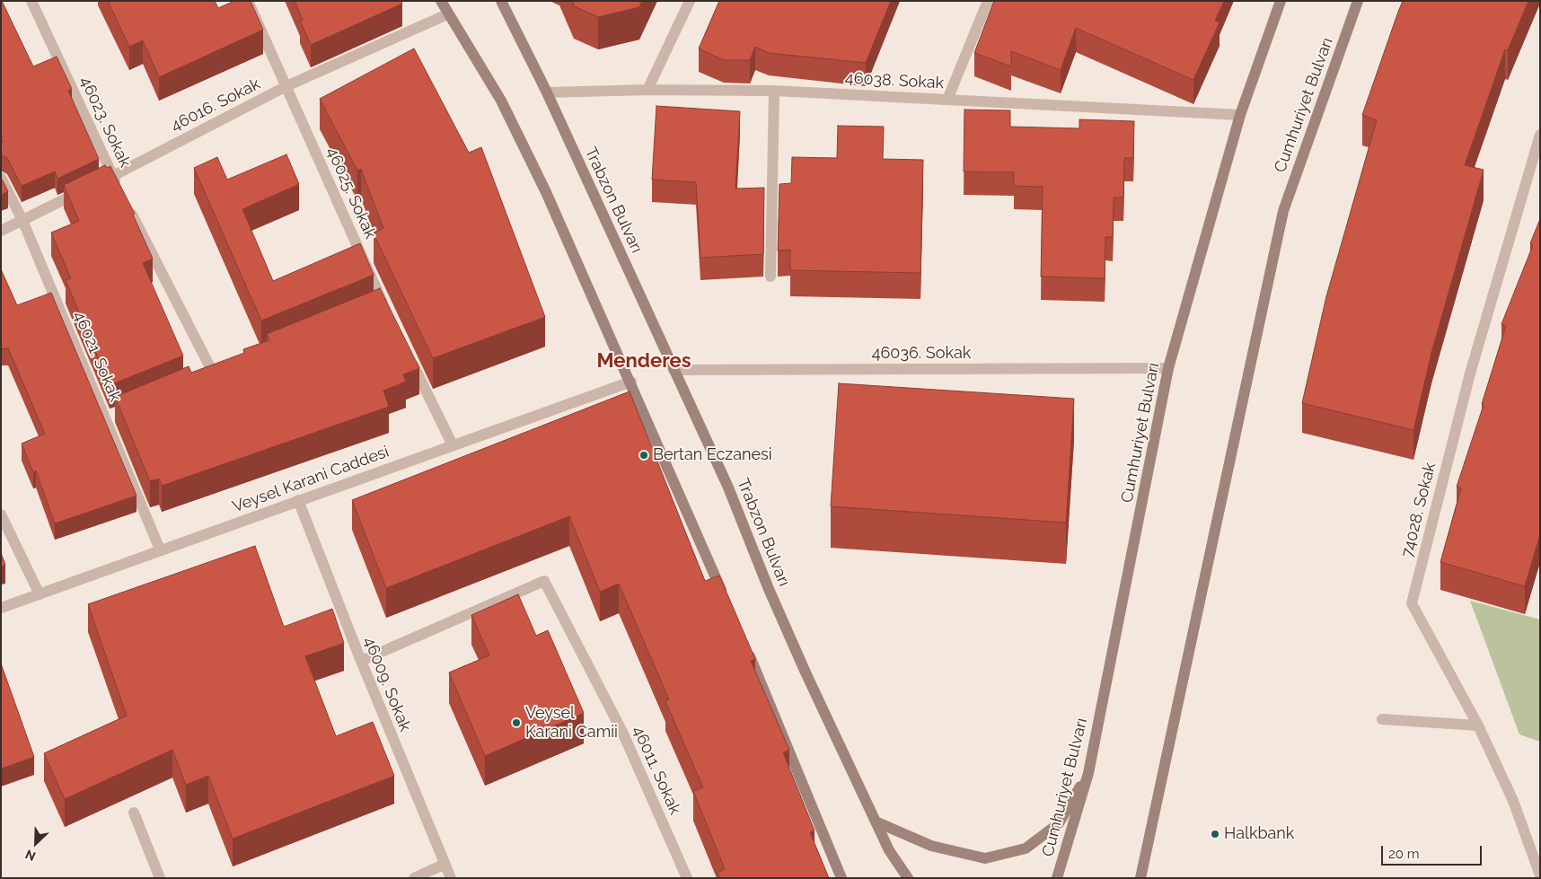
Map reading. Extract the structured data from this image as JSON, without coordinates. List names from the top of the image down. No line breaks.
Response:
{"streets":{"main road":["Cumhuriyet Bulvarı","Trabzon Bulvarı"],"street":["46038. Sokak","46016. Sokak","46023. Sokak","46025. Sokak","46036. Sokak","46021. Sokak","Veysel Karani Caddesi","74028. Sokak","46009. Sokak","46011. Sokak"]},"crossings":[["46038. Sokak","Cumhuriyet Bulvarı"],["46038. Sokak","Trabzon Bulvarı"],["46016. Sokak","46023. Sokak"],["46016. Sokak","46025. Sokak"],["46016. Sokak","46021. Sokak"],["Cumhuriyet Bulvarı","46036. Sokak"],["Trabzon Bulvarı","46036. Sokak"],["46021. Sokak","Veysel Karani Caddesi"],["Veysel Karani Caddesi","46009. Sokak"],["46009. Sokak","46011. Sokak"]],"districts":["Menderes"],"places":["Bertan Eczanesi","Veysel Karani Camii","Halkbank"],"scale_bar":"20 m","north":"bottom left"}
